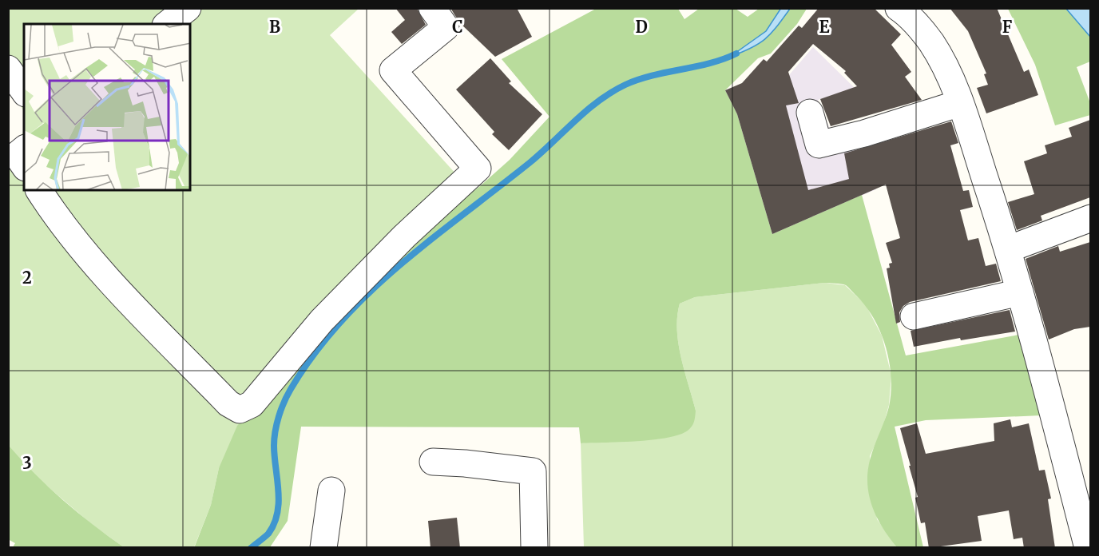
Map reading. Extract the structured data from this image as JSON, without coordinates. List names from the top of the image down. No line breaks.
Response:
{"grid":{"columns":["B","C","D","E","F"],"rows":["2","3"]}}
